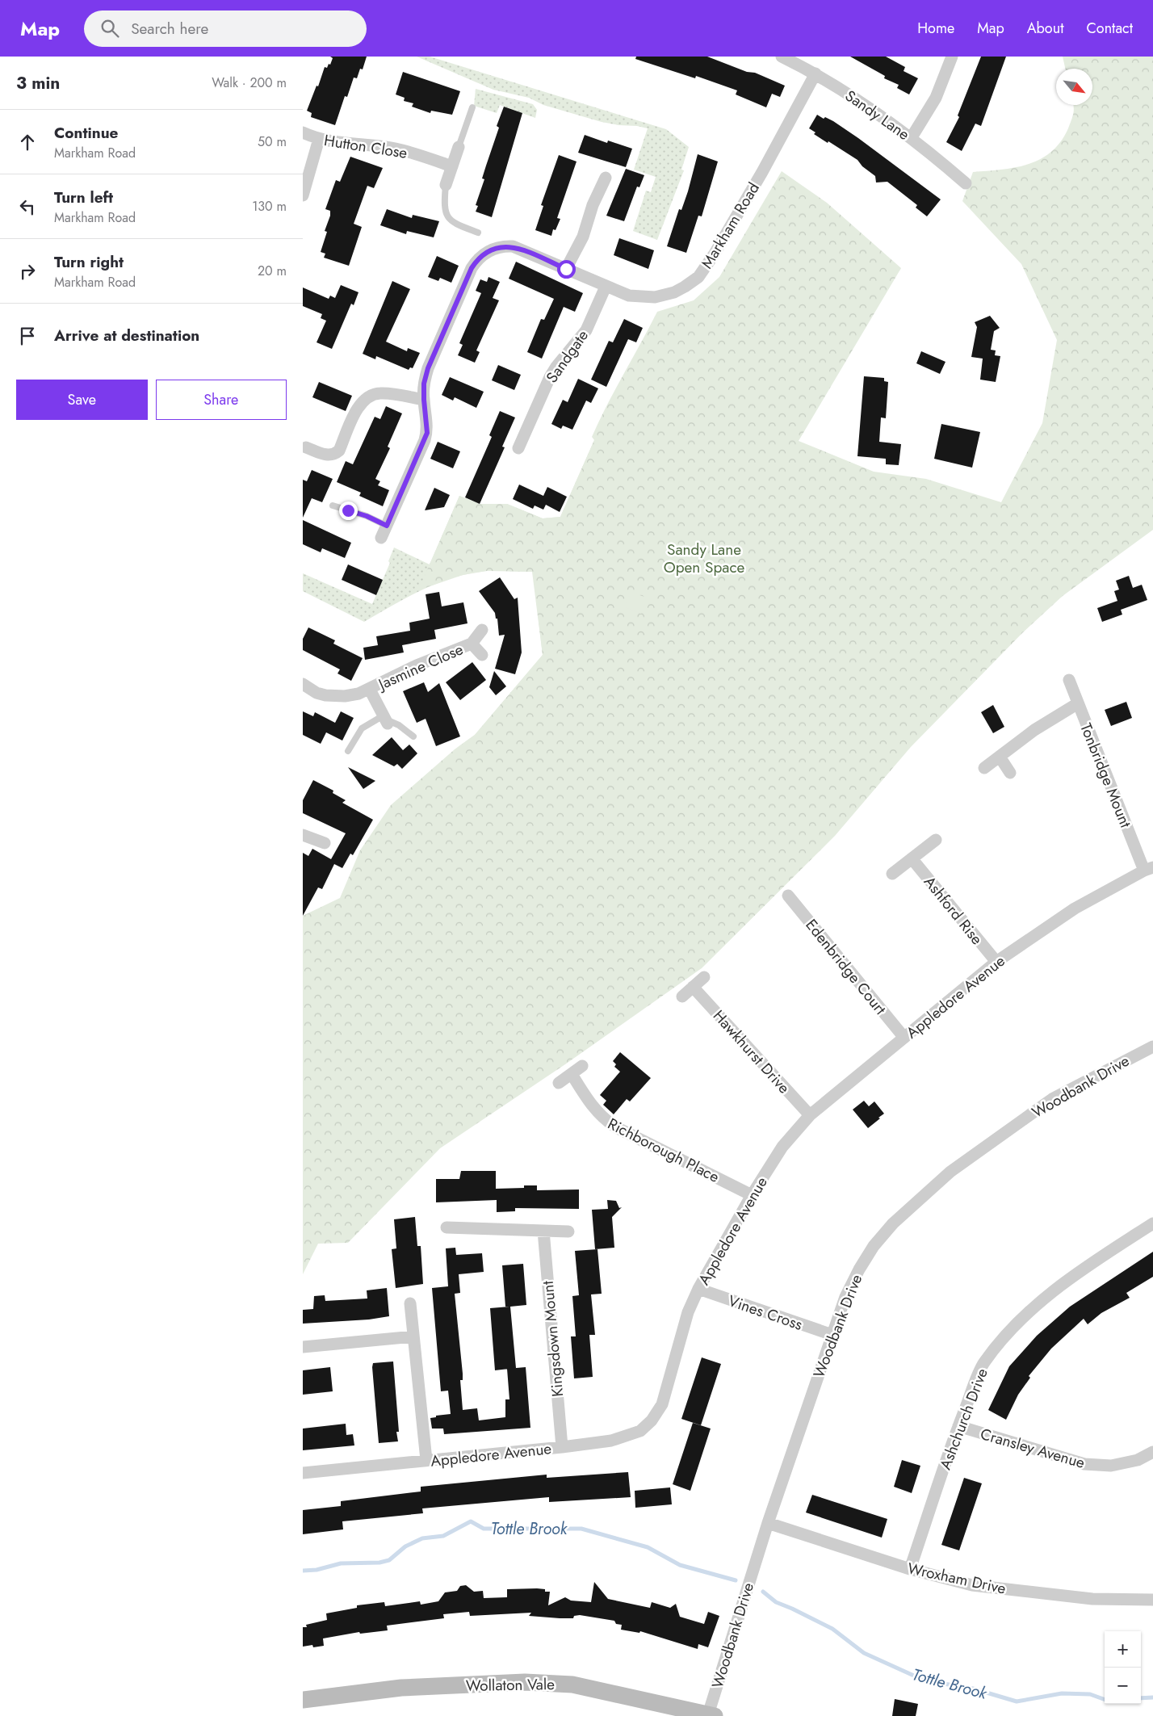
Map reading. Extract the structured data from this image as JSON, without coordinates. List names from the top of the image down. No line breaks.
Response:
{"streets":{"street":["Sandy Lane","Hutton Close","Markham Road","Sandgate","Jasmine Close","Tonbridge Mount","Ashford Rise","Edenbridge Court","Appledore Avenue","Hawkhurst Drive","Woodbank Drive","Richborough Place","Vines Cross","Kingsdown Mount","Ashchurch Drive","Cransley Avenue","Wroxham Drive","Wollaton Vale"]},"crossings":[["Sandy Lane","Markham Road"],["Markham Road","Sandgate"],["Tonbridge Mount","Appledore Avenue"],["Ashford Rise","Appledore Avenue"],["Edenbridge Court","Appledore Avenue"],["Appledore Avenue","Hawkhurst Drive"],["Appledore Avenue","Richborough Place"],["Appledore Avenue","Vines Cross"],["Appledore Avenue","Kingsdown Mount"],["Woodbank Drive","Vines Cross"],["Woodbank Drive","Wroxham Drive"],["Woodbank Drive","Wollaton Vale"],["Ashchurch Drive","Cransley Avenue"],["Ashchurch Drive","Wroxham Drive"]],"water":["Tottle Brook"],"parks":["Sandy Lane Open Space"],"north":"bottom right","page":{"header":"Map","search":"Search here","nav":["Home","Map","About","Contact"],"heading":["3 min","Walk · 200 m"],"list":[["Continue","Markham Road","50 m"],["Turn left","Markham Road","130 m"],["Turn right","Markham Road","20 m"],"Arrive at destination"],"buttons":["Save","Share"],"map_buttons":["+","−"]}}
